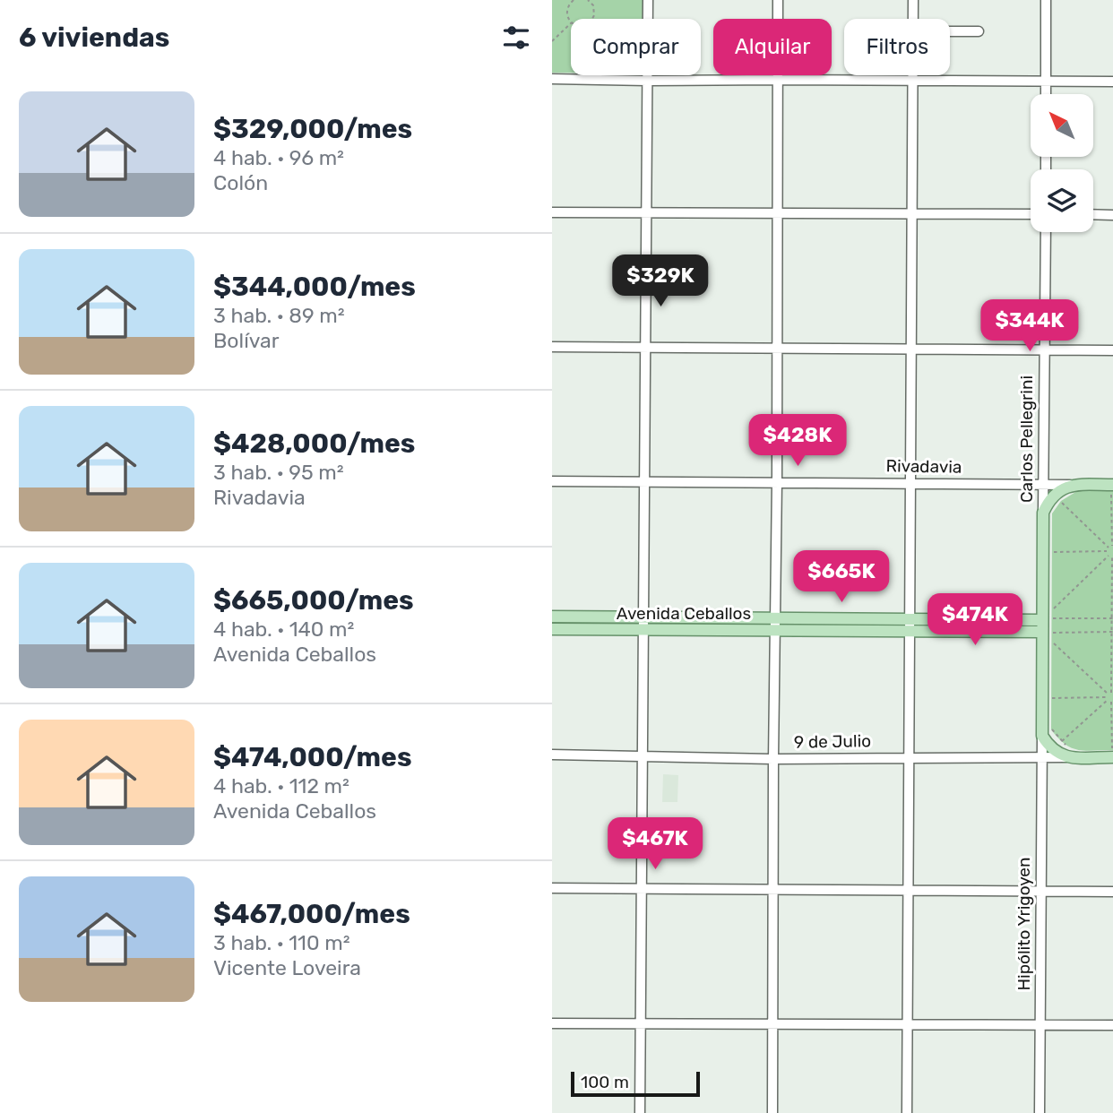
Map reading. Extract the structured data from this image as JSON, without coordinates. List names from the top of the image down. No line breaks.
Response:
{"streets":{"main road":["Carlos Pellegrini","Rivadavia","Avenida Ceballos","9 de Julio","Hipólito Yrigoyen"]},"crossings":[["Carlos Pellegrini","Rivadavia"],["Carlos Pellegrini","Avenida Ceballos"],["Carlos Pellegrini","Hipólito Yrigoyen"],["Avenida Ceballos","Hipólito Yrigoyen"],["9 de Julio","Hipólito Yrigoyen"]],"scale_bar":"100 m","north":"top left","page":{"heading":"6 viviendas","chip":["Comprar","Alquilar","Filtros"],"list":[{"name":"$329,000/mes","note":"4 hab. · 96 m² · Colón"},{"name":"$344,000/mes","note":"3 hab. · 89 m² · Bolívar"},{"name":"$428,000/mes","note":"3 hab. · 95 m² · Rivadavia"},{"name":"$665,000/mes","note":"4 hab. · 140 m² · Avenida Ceballos"},{"name":"$474,000/mes","note":"4 hab. · 112 m² · Avenida Ceballos"},{"name":"$467,000/mes","note":"3 hab. · 110 m² · Vicente Loveira"}],"price":["$329K","$344K","$428K","$665K","$474K","$467K"],"scale":"100 m"}}
